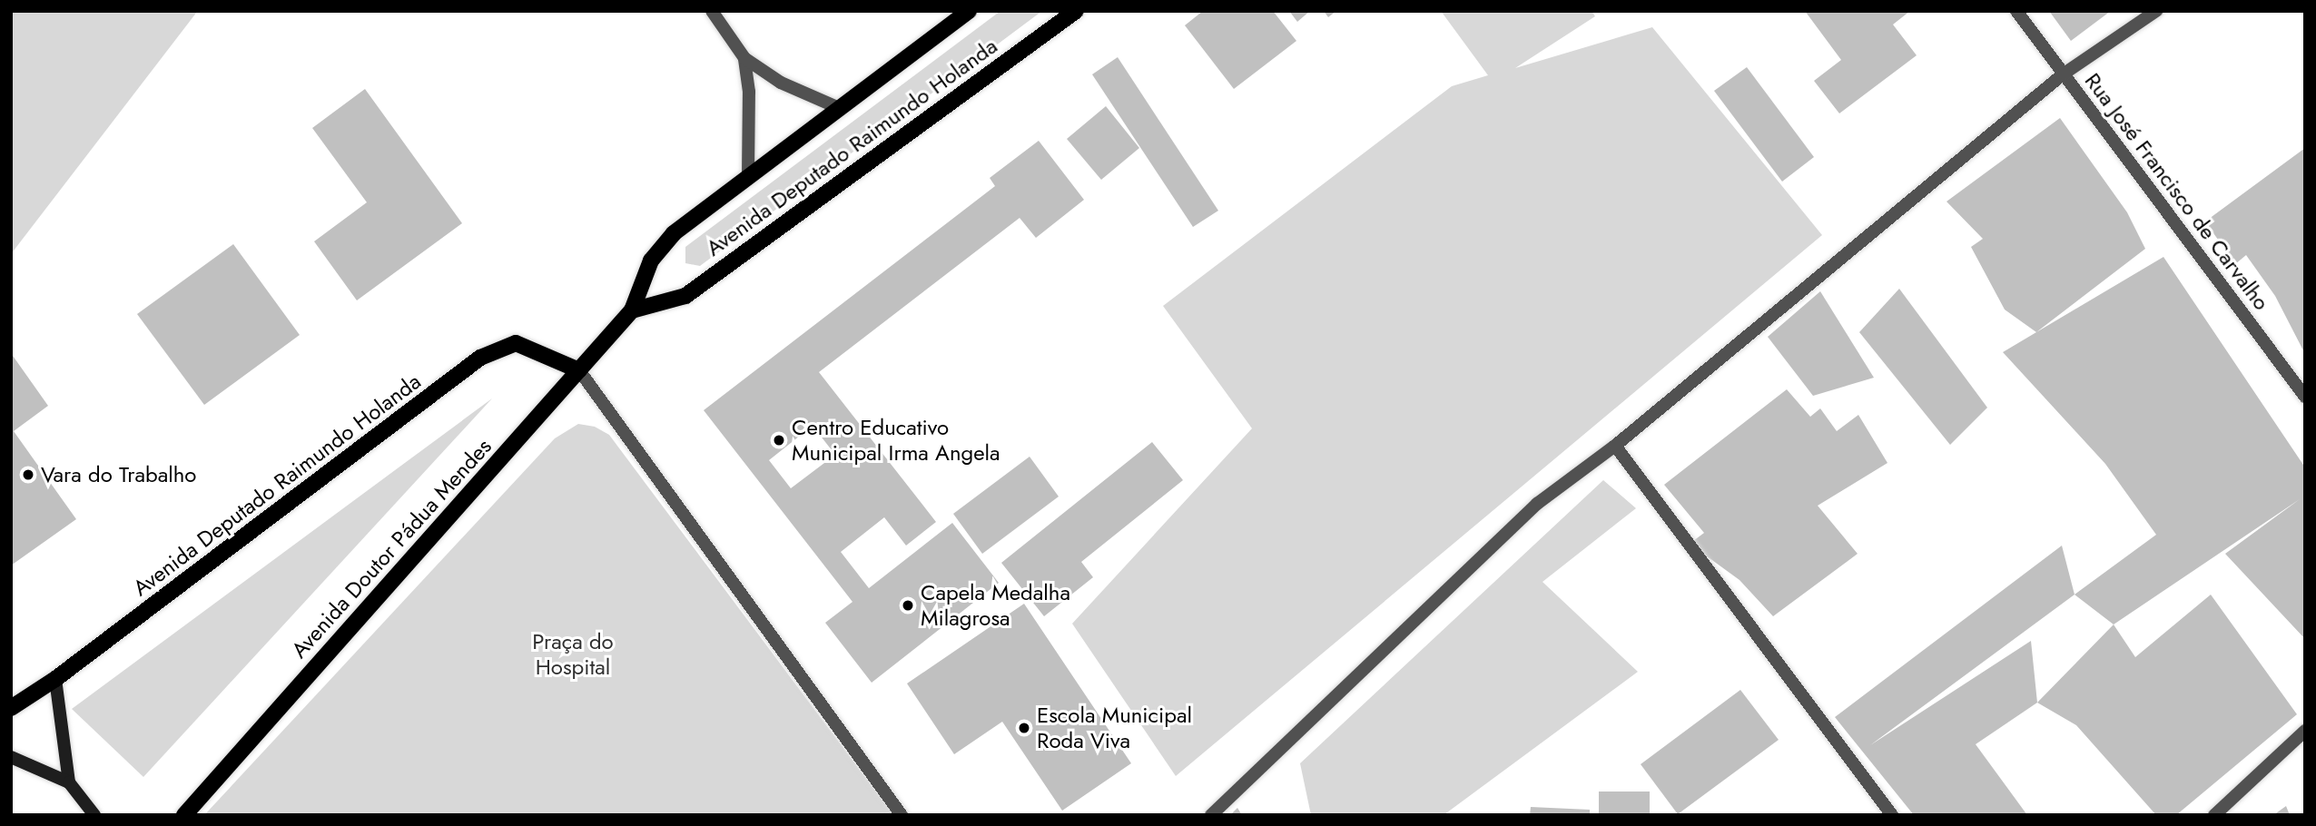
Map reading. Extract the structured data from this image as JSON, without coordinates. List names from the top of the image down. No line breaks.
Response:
{"streets":{"main road":["Avenida Deputado Raimundo Holanda","Avenida Doutor Pádua Mendes"],"street":["Rua José Francisco de Carvalho"]},"crossings":[["Avenida Deputado Raimundo Holanda","Avenida Doutor Pádua Mendes"]],"parks":["Praça do Hospital"],"places":["Centro Educativo Municipal Irma Angela","Vara do Trabalho","Capela Medalha Milagrosa","Escola Municipal Roda Viva"]}
